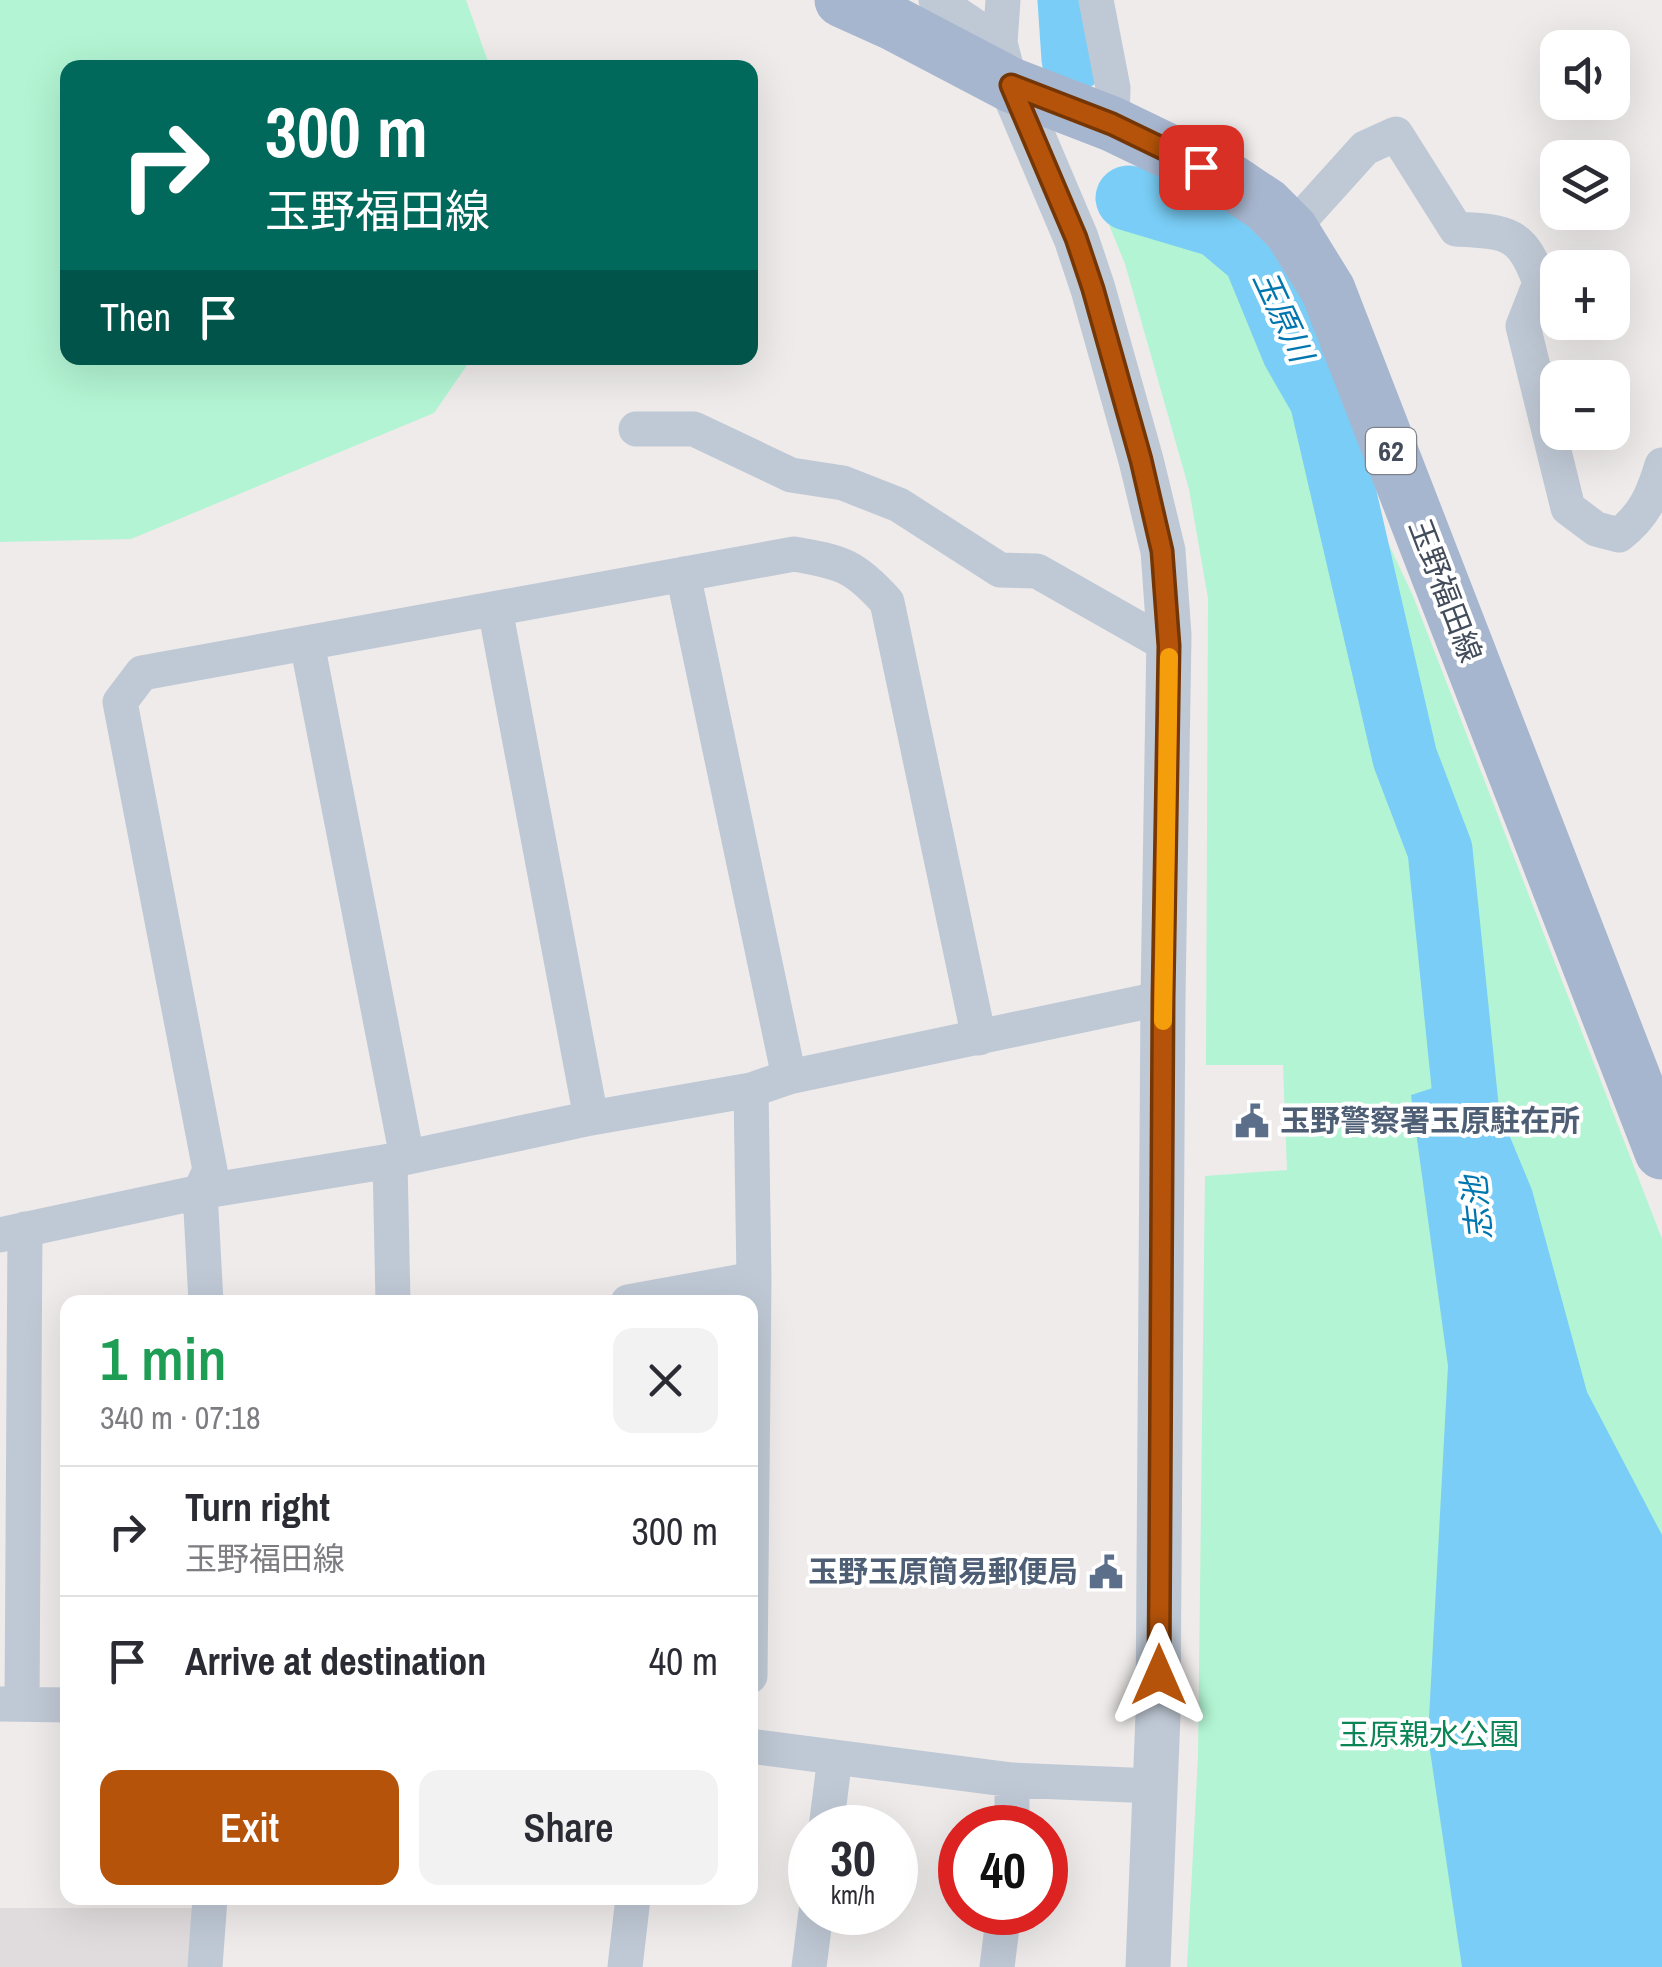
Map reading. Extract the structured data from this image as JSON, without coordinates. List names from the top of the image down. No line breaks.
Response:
{"streets":{"main road":["62","玉野福田線"]},"water":["玉原川","志池"],"parks":["玉原親水公園"],"places":{"public building":["玉野警察署玉原駐在所","玉野玉原簡易郵便局"]},"page":{"map_buttons":["+","−"],"turn":["300 m","玉野福田線"],"then":"Then","heading":["1 min","340 m · 07:18"],"list":[{"name":"Turn right","note":"玉野福田線","value":"300 m"},{"name":"Arrive at destination","value":"40 m"}],"buttons":["Exit","Share"],"speed":"30 km/h","limit":"40"}}
